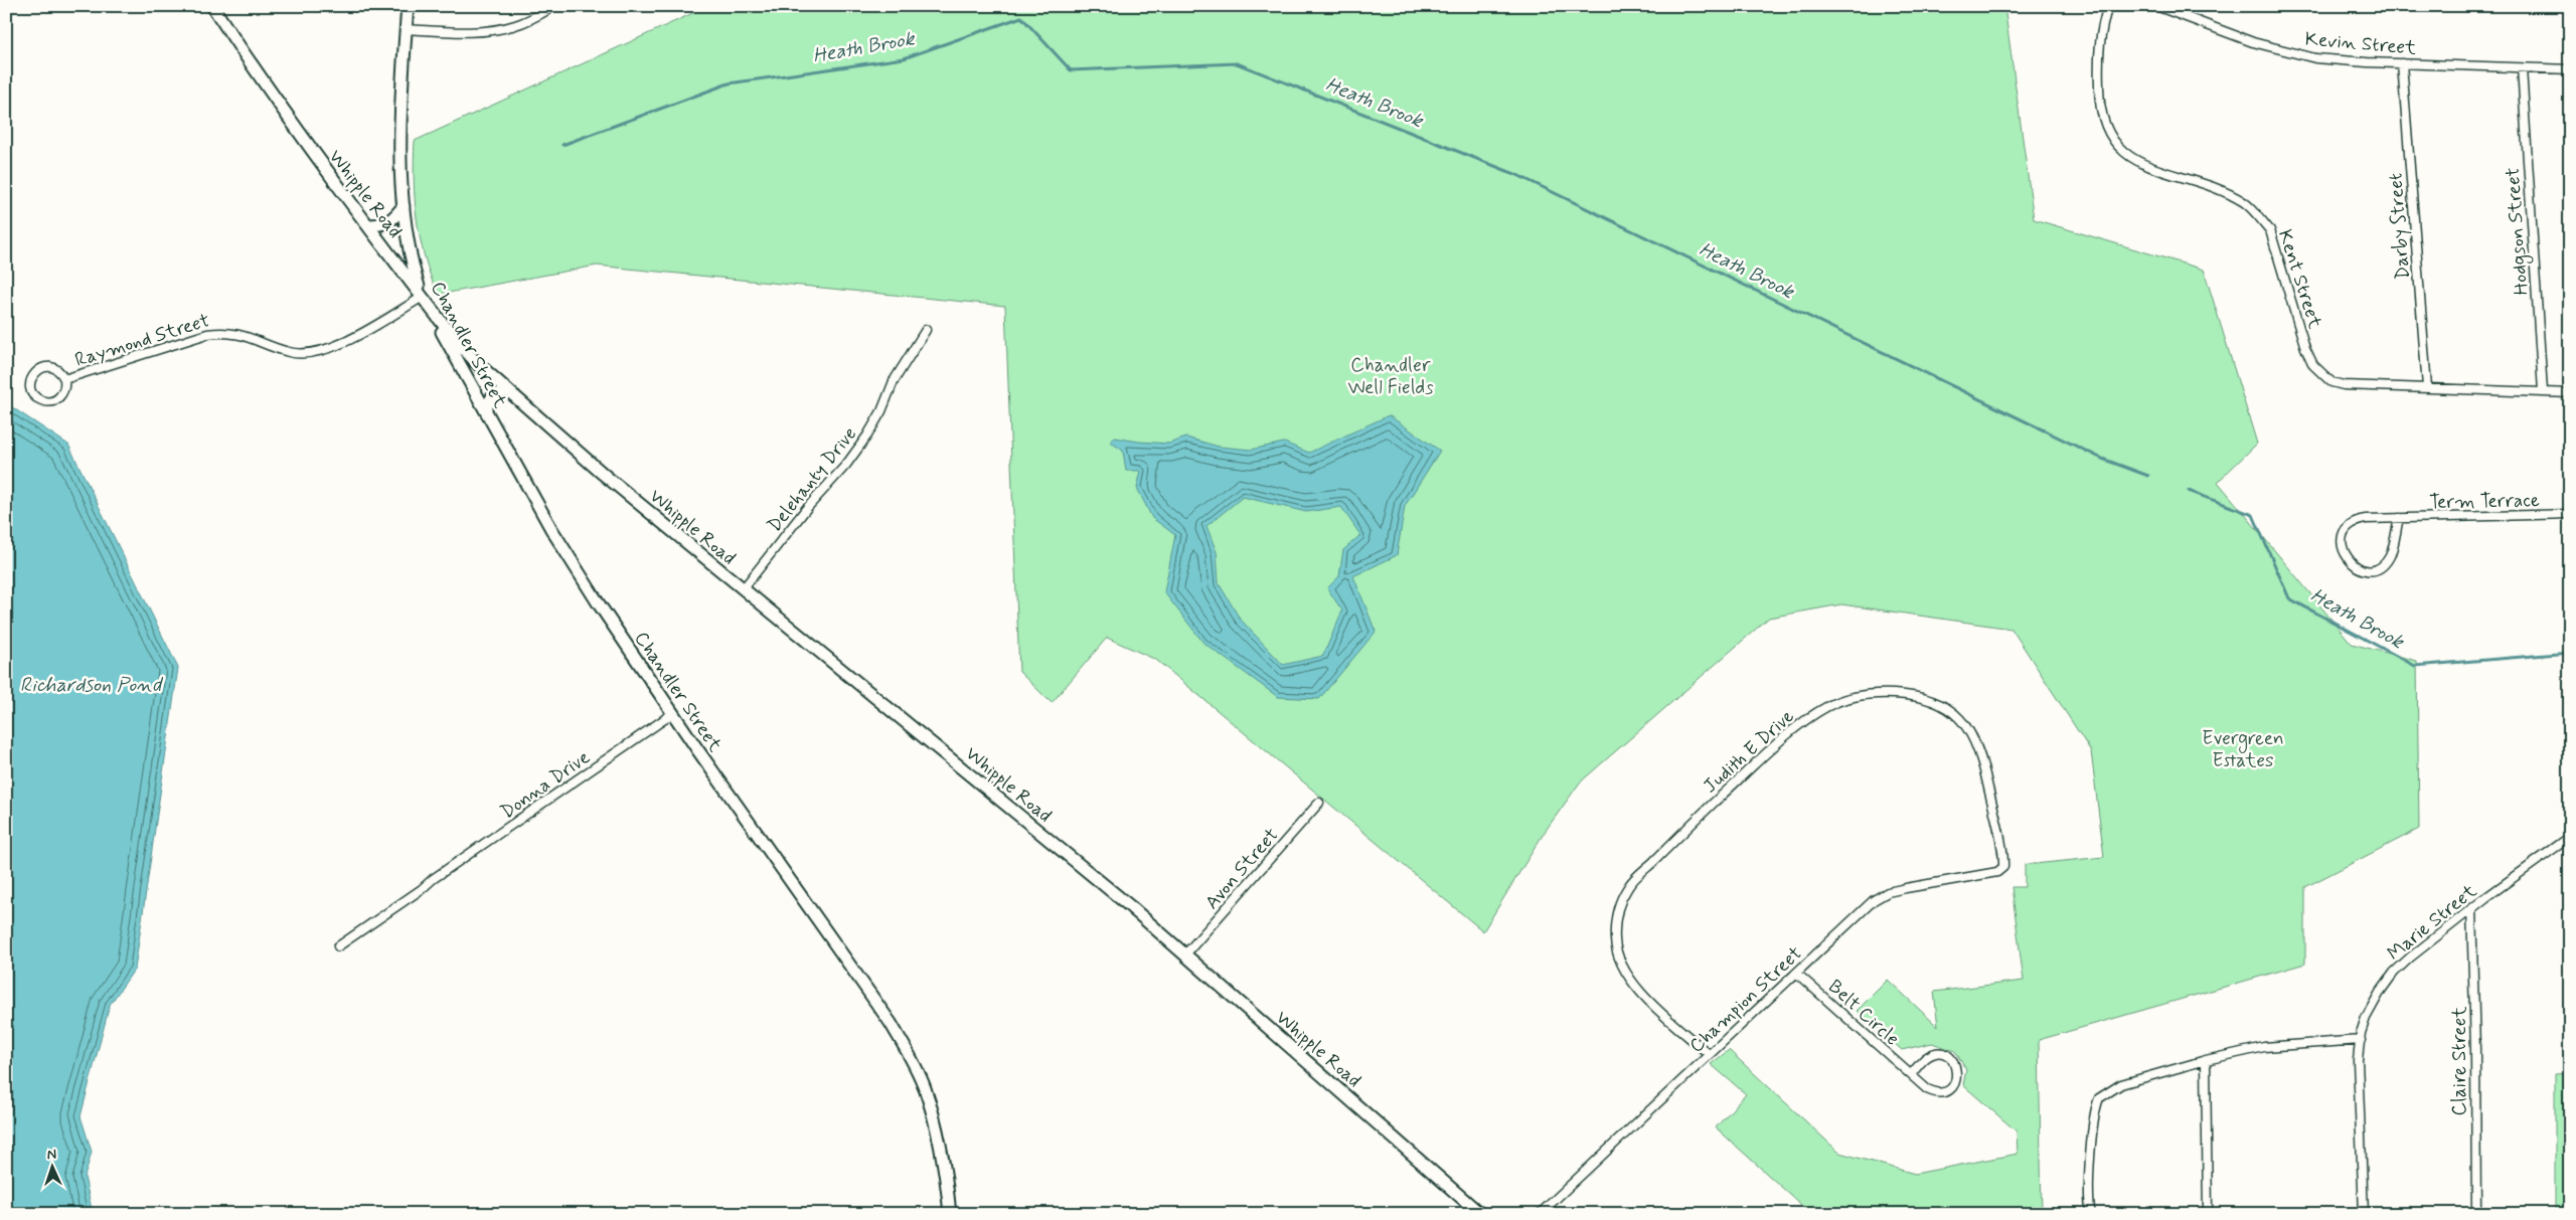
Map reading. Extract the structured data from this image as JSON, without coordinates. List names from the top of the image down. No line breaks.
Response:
{"streets":{"main road":["Whipple Road","Chandler Street"],"street":["Kevin Street","Darby Street","Hodgson Street","Kent Street","Raymond Street","Delehanty Drive","Term Terrace","Judith E Drive","Donna Drive","Avon Street","Marie Street","Champion Street","Belt Circle","Claire Street"]},"crossings":[["Kevin Street","Darby Street"],["Kevin Street","Hodgson Street"],["Whipple Road","Raymond Street"],["Whipple Road","Chandler Street"],["Whipple Road","Delehanty Drive"],["Whipple Road","Avon Street"],["Darby Street","Kent Street"],["Hodgson Street","Kent Street"],["Raymond Street","Chandler Street"],["Chandler Street","Donna Drive"],["Judith E Drive","Champion Street"],["Marie Street","Claire Street"],["Champion Street","Belt Circle"]],"water":["Heath Brook","Richardson Pond"],"parks":["Chandler Well Fields","Evergreen Estates"],"north":"top"}
